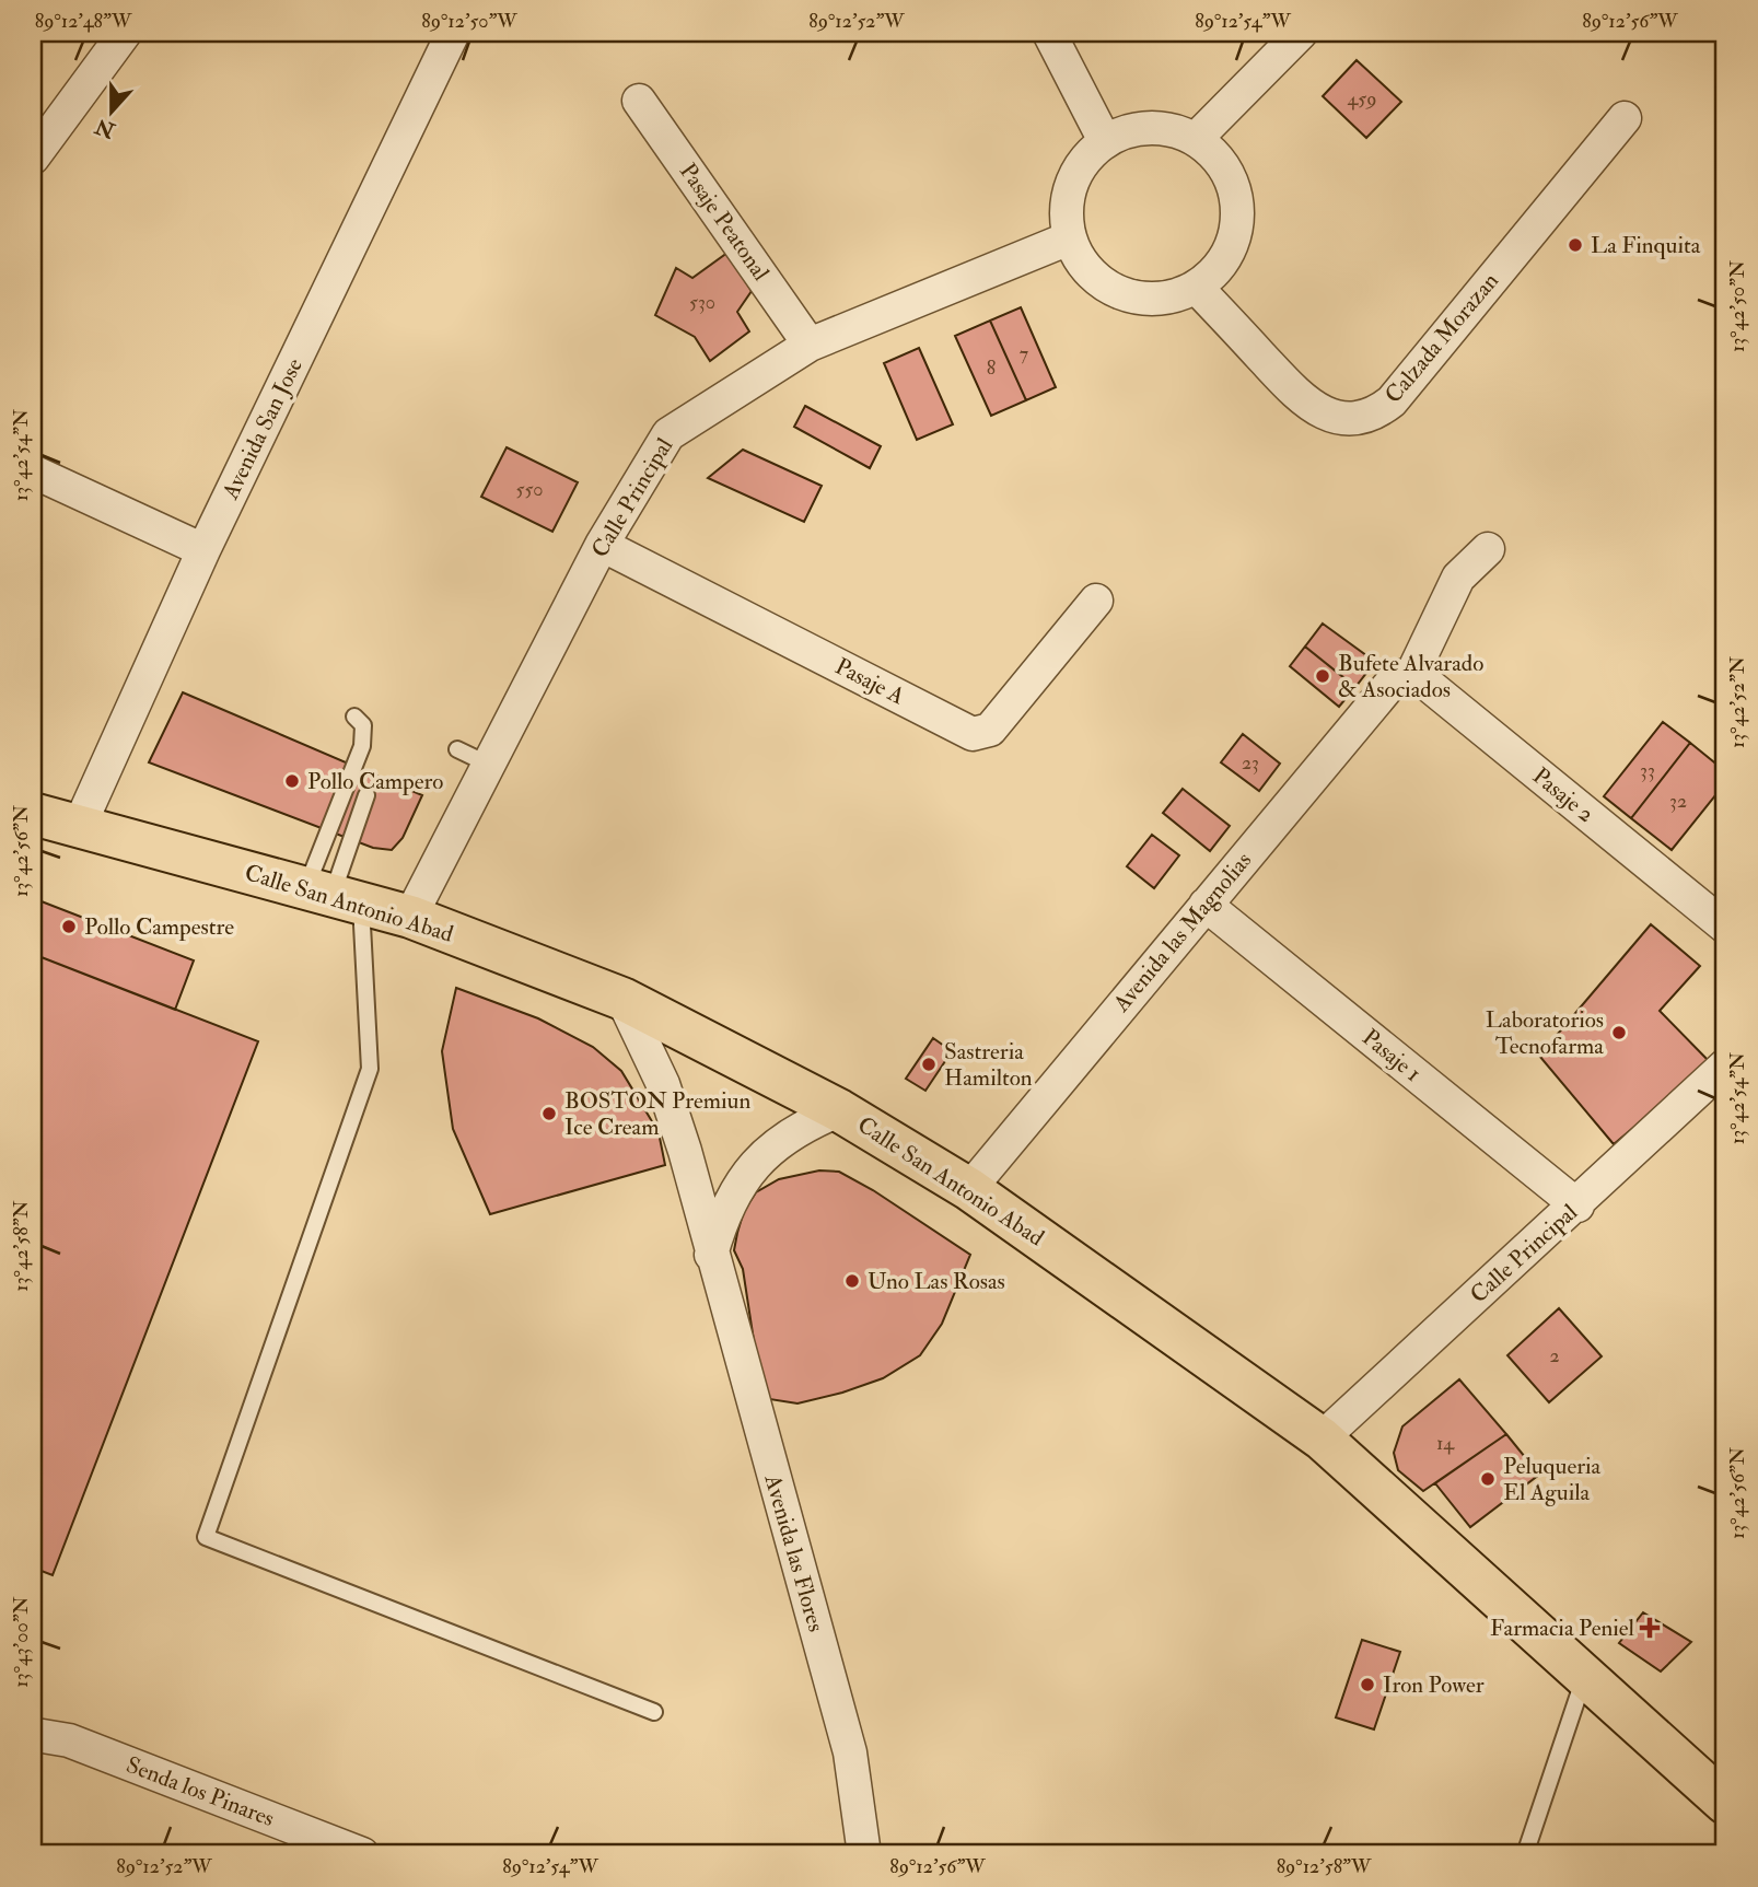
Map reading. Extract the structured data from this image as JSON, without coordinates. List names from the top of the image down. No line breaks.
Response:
{"streets":{"main road":["Calle San Antonio Abad"],"street":["Pasaje Peatonal","Calzada Morazan","Avenida San Jose","Calle Principal","Pasaje A","Pasaje 2","Avenida las Magnolias","Pasaje 1","Avenida las Flores","Senda los Pinares"]},"crossings":[["Pasaje Peatonal","Calle Principal"],["Calzada Morazan","Calle Principal"],["Avenida San Jose","Calle San Antonio Abad"],["Calle Principal","Pasaje A"],["Calle Principal","Calle San Antonio Abad"],["Calle Principal","Pasaje 1"],["Pasaje 2","Avenida las Magnolias"],["Calle San Antonio Abad","Avenida las Magnolias"],["Calle San Antonio Abad","Avenida las Flores"],["Avenida las Magnolias","Pasaje 1"]],"places":{"other":["La Finquita","Bufete Alvarado & Asociados","Pollo Campero","Pollo Campestre","Laboratorios Tecnofarma","Sastreria Hamilton","BOSTON Premiun Ice Cream","Uno Las Rosas","Peluqueria El Aguila","Iron Power"],"health":["Farmacia Peniel"]},"house_numbers":["459","530","7","8","550","23","33","32","2","14"],"north":"bottom","coordinates":["89°12'48\"W","89°12'50\"W","89°12'52\"W","89°12'54\"W","89°12'56\"W","13°42'50\"N","13°42'54\"N","13°42'52\"N","13°42'56\"N","13°42'58\"N","13°43'00\"N","89°12'58\"W"]}
